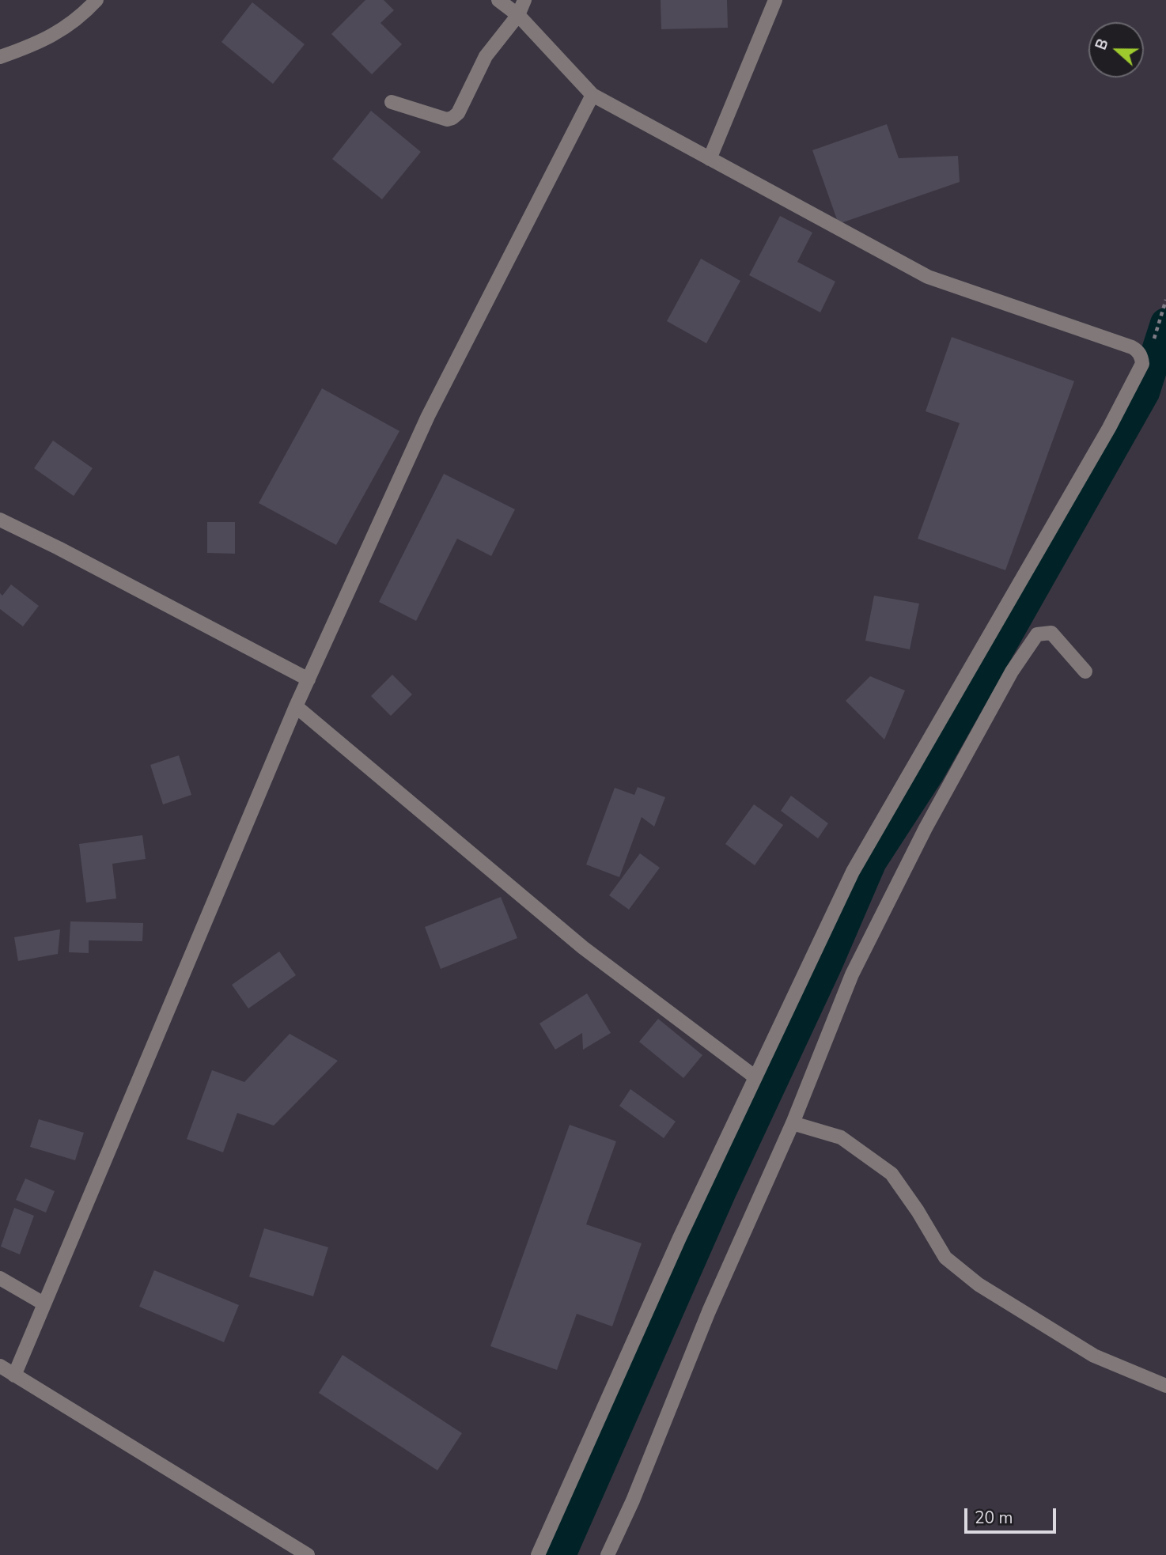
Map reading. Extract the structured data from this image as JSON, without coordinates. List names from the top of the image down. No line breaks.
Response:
{"scale_bar":"20 m","north":"left"}
